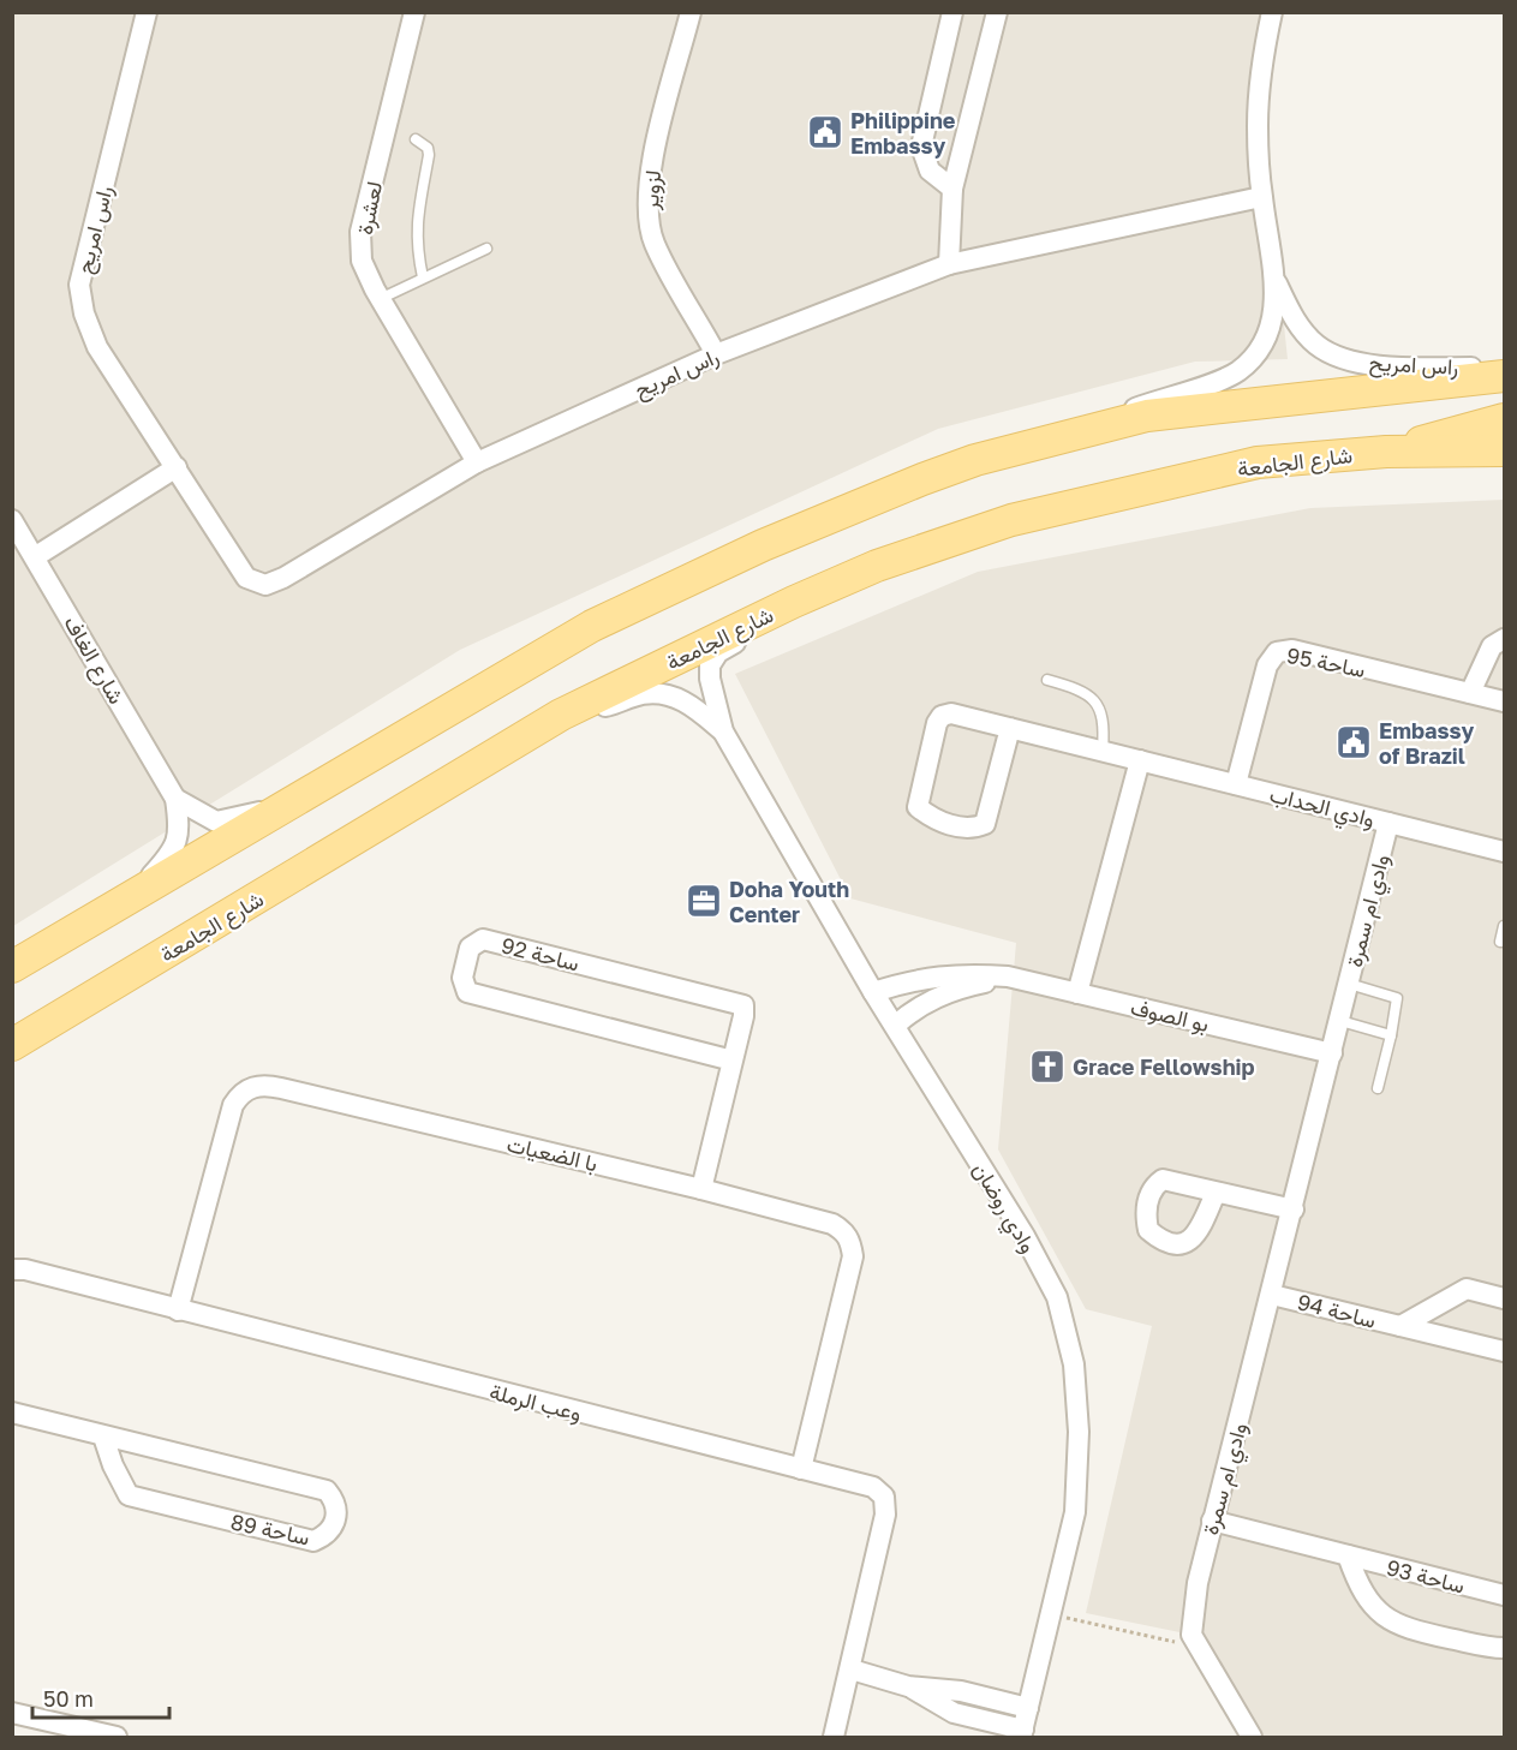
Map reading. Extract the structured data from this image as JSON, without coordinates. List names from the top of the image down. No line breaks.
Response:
{"streets":{"main road":["شارع الجامعة"],"street":["لزوير","لعشرة","راس امريح","شارع الغاف","ساحة 95","وادي الحداب","وادي ام سمرة","ساحة 92","بو الصوف","با الضعيات","وادي روضان","ساحة 94","وعب الرملة","ساحة 89","ساحة 93"]},"crossings":[["لزوير","راس امريح"],["لعشرة","راس امريح"],["شارع الجامعة","وادي روضان"],["ساحة 95","وادي الحداب"],["وادي الحداب","وادي ام سمرة"],["وادي ام سمرة","بو الصوف"],["وادي ام سمرة","ساحة 94"],["وادي ام سمرة","ساحة 93"],["ساحة 92","با الضعيات"],["بو الصوف","وادي روضان"],["با الضعيات","وعب الرملة"]],"places":{"public building":["Philippine Embassy","Embassy of Brazil"],"office":["Doha Youth Center"],"church":["Grace Fellowship"]},"scale_bar":"50 m"}
